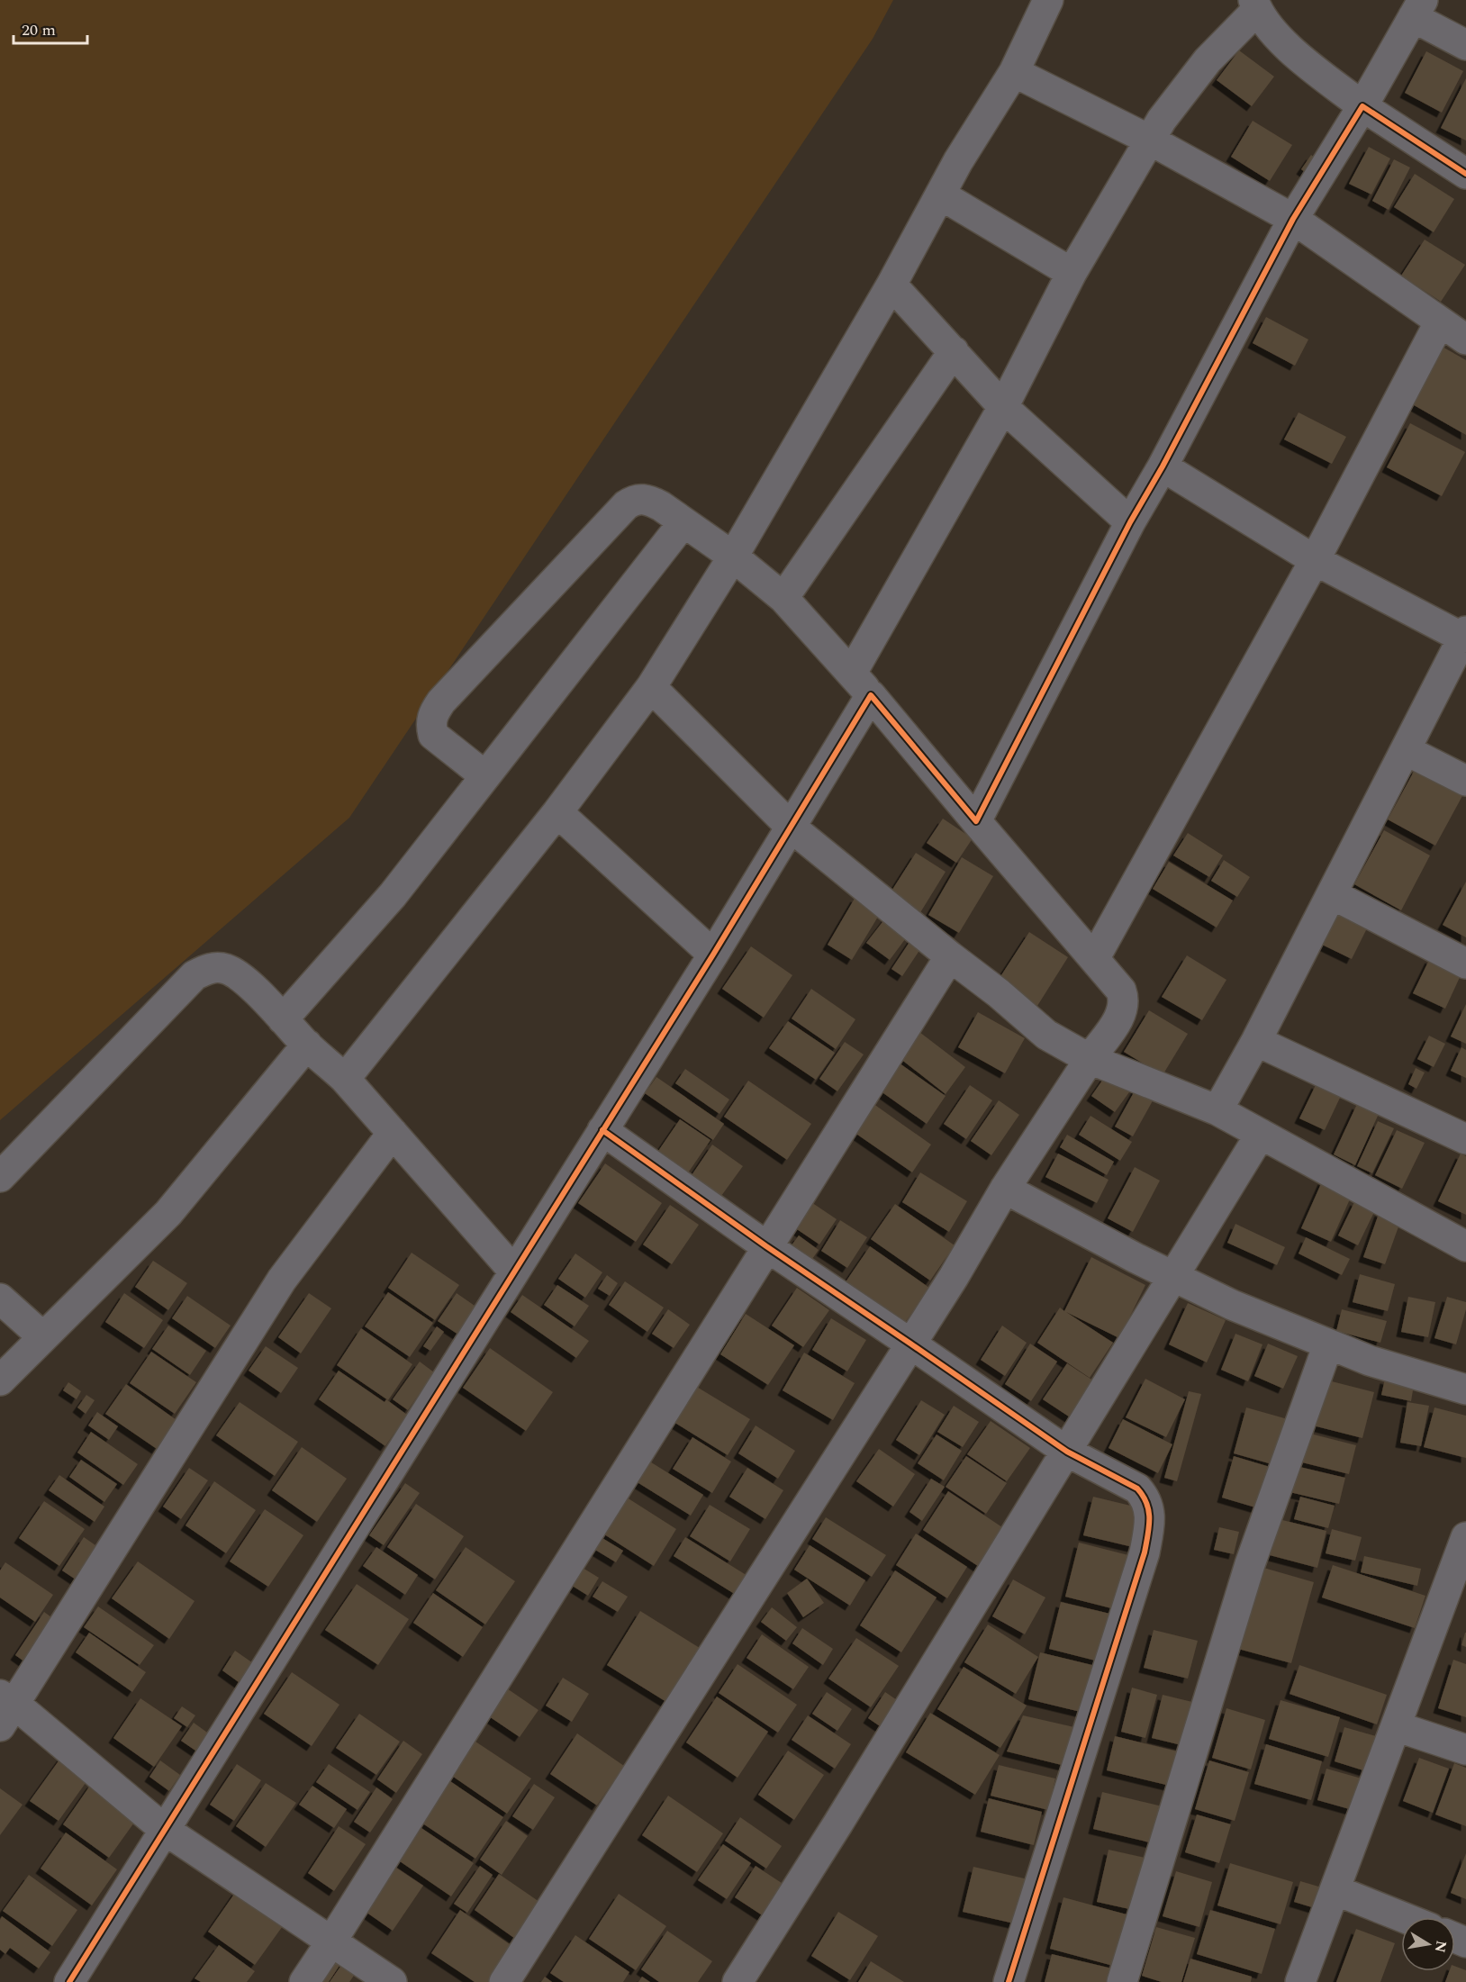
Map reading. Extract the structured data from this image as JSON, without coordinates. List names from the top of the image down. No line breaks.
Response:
{"scale_bar":"20 m","north":"right"}
